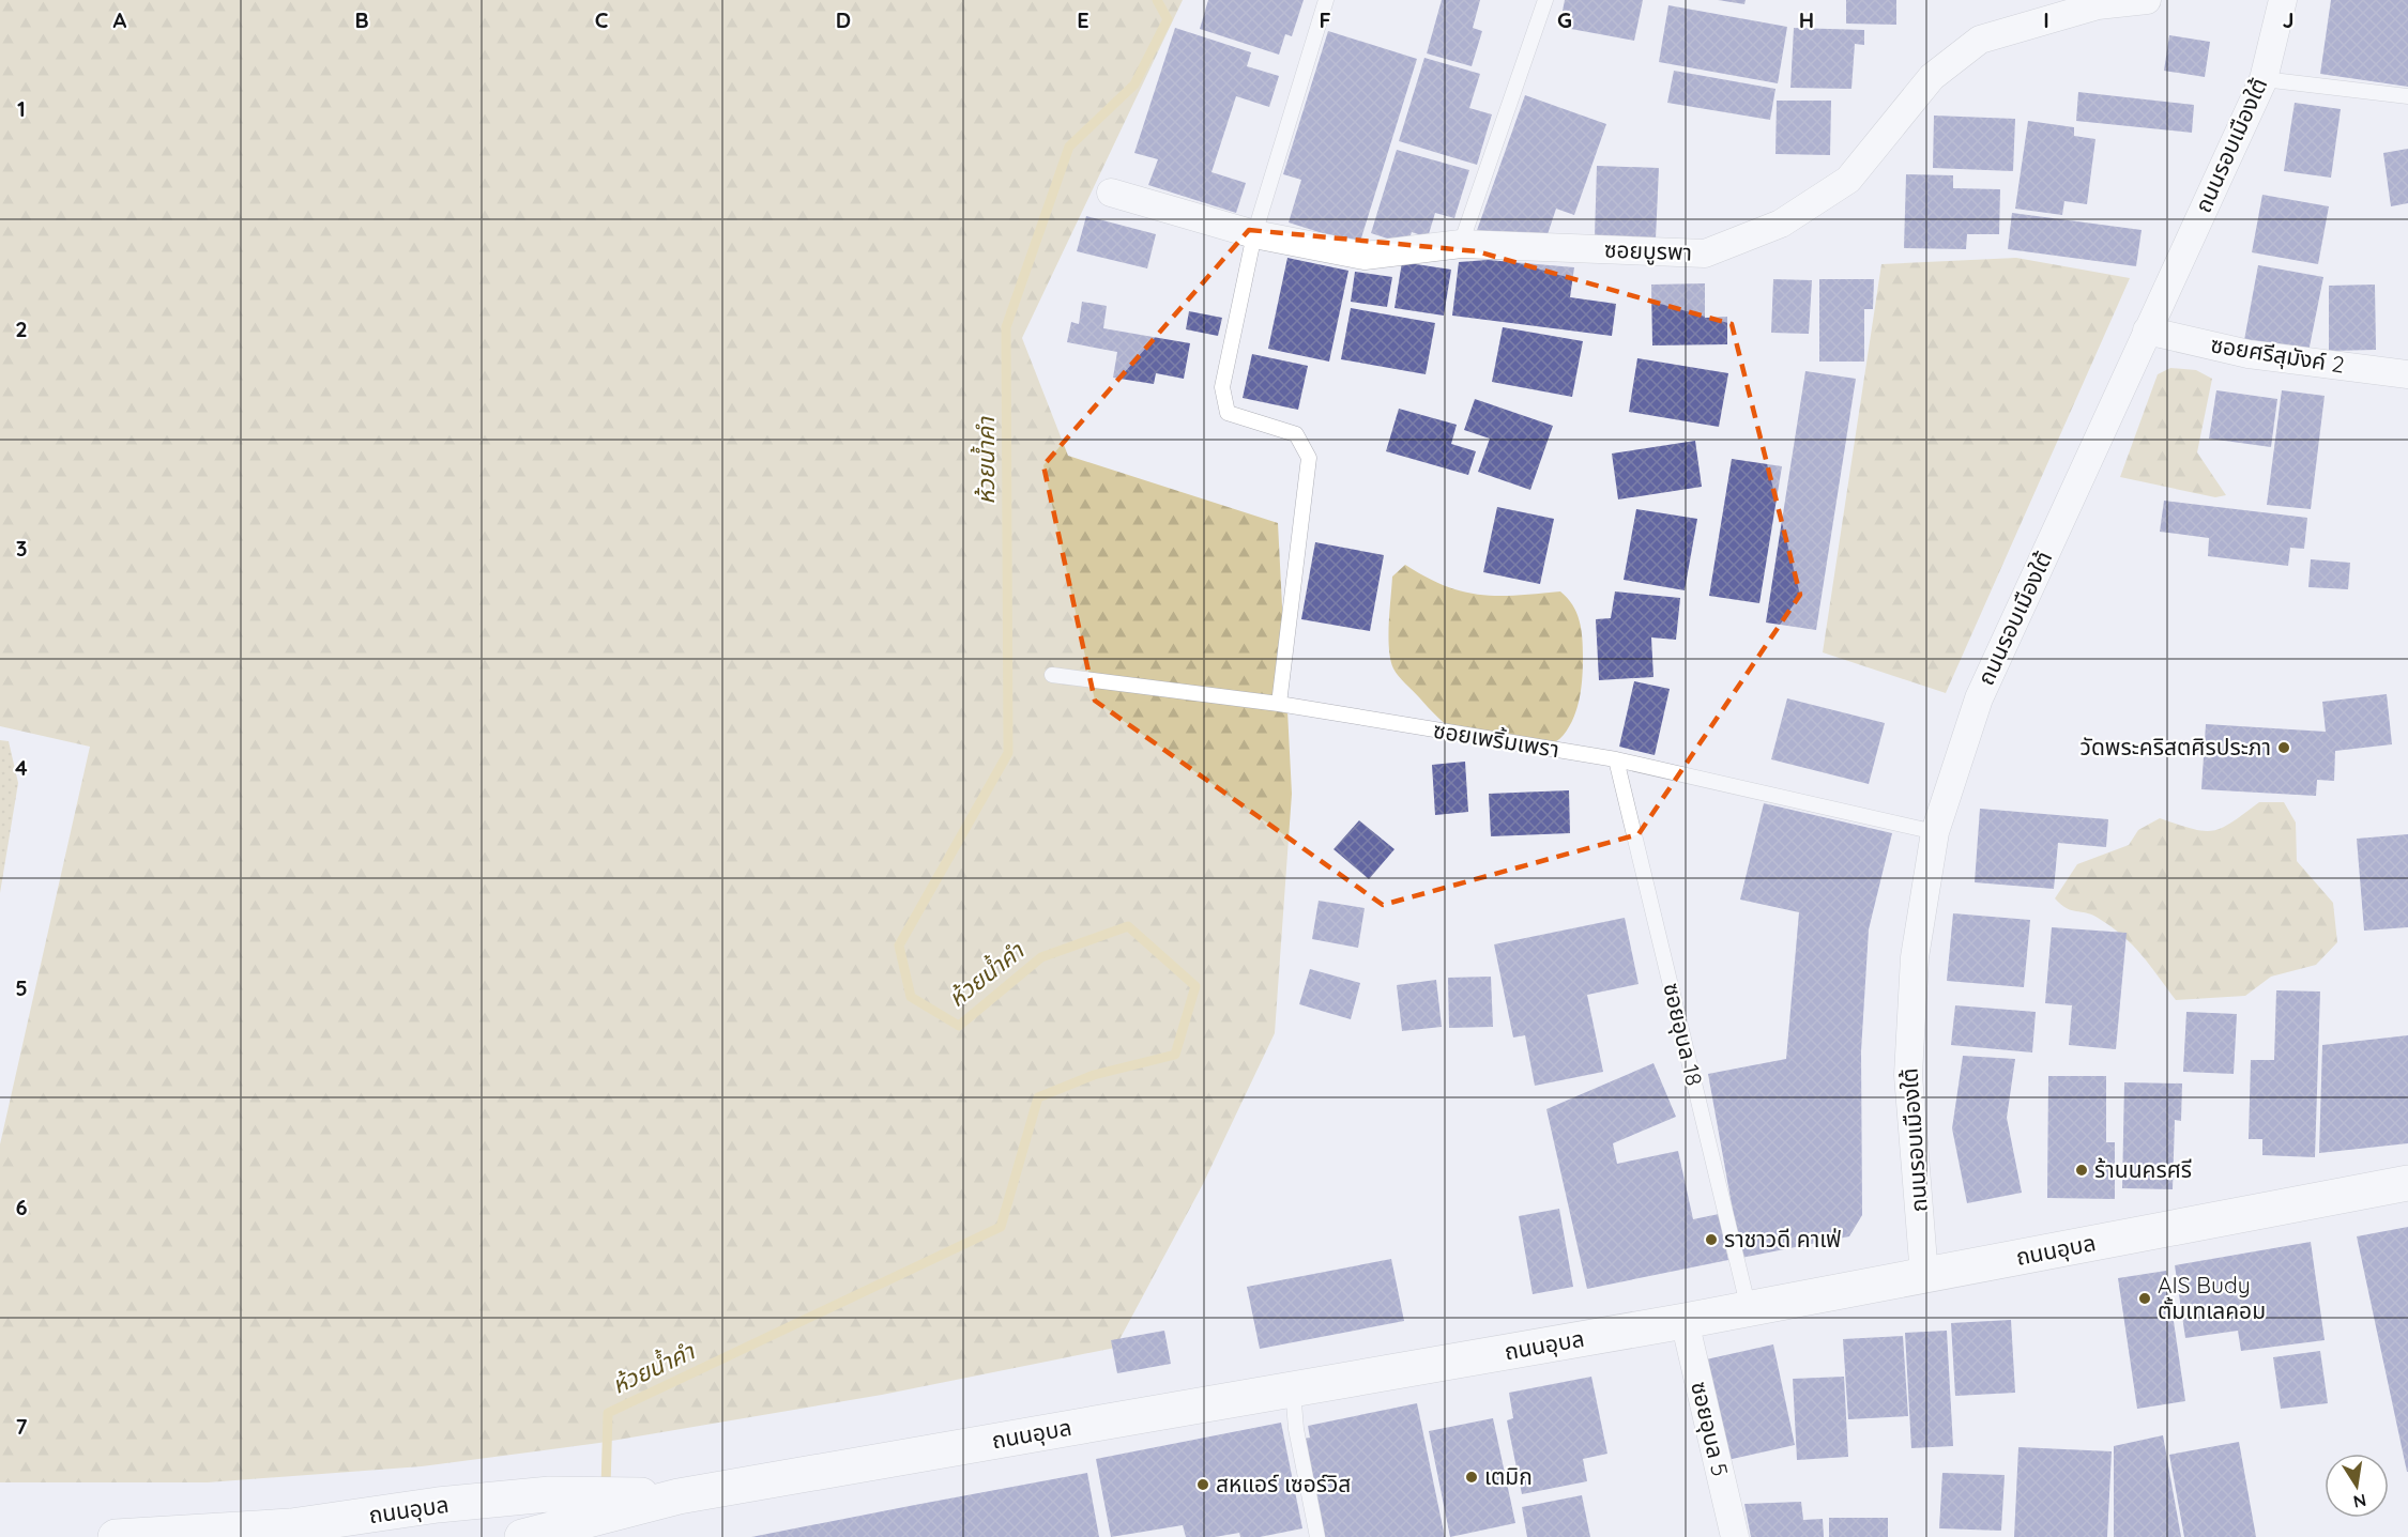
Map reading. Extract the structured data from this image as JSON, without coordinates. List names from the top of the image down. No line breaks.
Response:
{"streets":{"main road":["ถนนอุบล"],"street":["ถนนรอบเมืองใต้","ซอยบูรพา","ซอยศรีสุมังค์ 2","ซอยอุบล 5"],"lane":["ซอยเพริ้มเพรา","ซอยอุบล 18"]},"crossings":[["ถนนรอบเมืองใต้","ซอยศรีสุมังค์ 2"],["ถนนรอบเมืองใต้","ซอยเพริ้มเพรา"],["ถนนรอบเมืองใต้","ถนนอุบล"],["ซอยเพริ้มเพรา","ซอยอุบล 18"],["ซอยอุบล 18","ถนนอุบล"],["ถนนอุบล","ซอยอุบล 5"]],"water":["ห้วยน้ำคำ"],"places":["วัดพระคริสตศิรประภา","ร้านนครศรี","ราชาวดี คาเฟ่","AIS Budy ตั้มเทเลคอม","เตมิก","สหแอร์ เซอร์วิส"],"north":"bottom","grid":{"columns":["A","B","C","D","E","F","G","H","I","J"],"rows":["1","2","3","4","5","6","7"]}}
